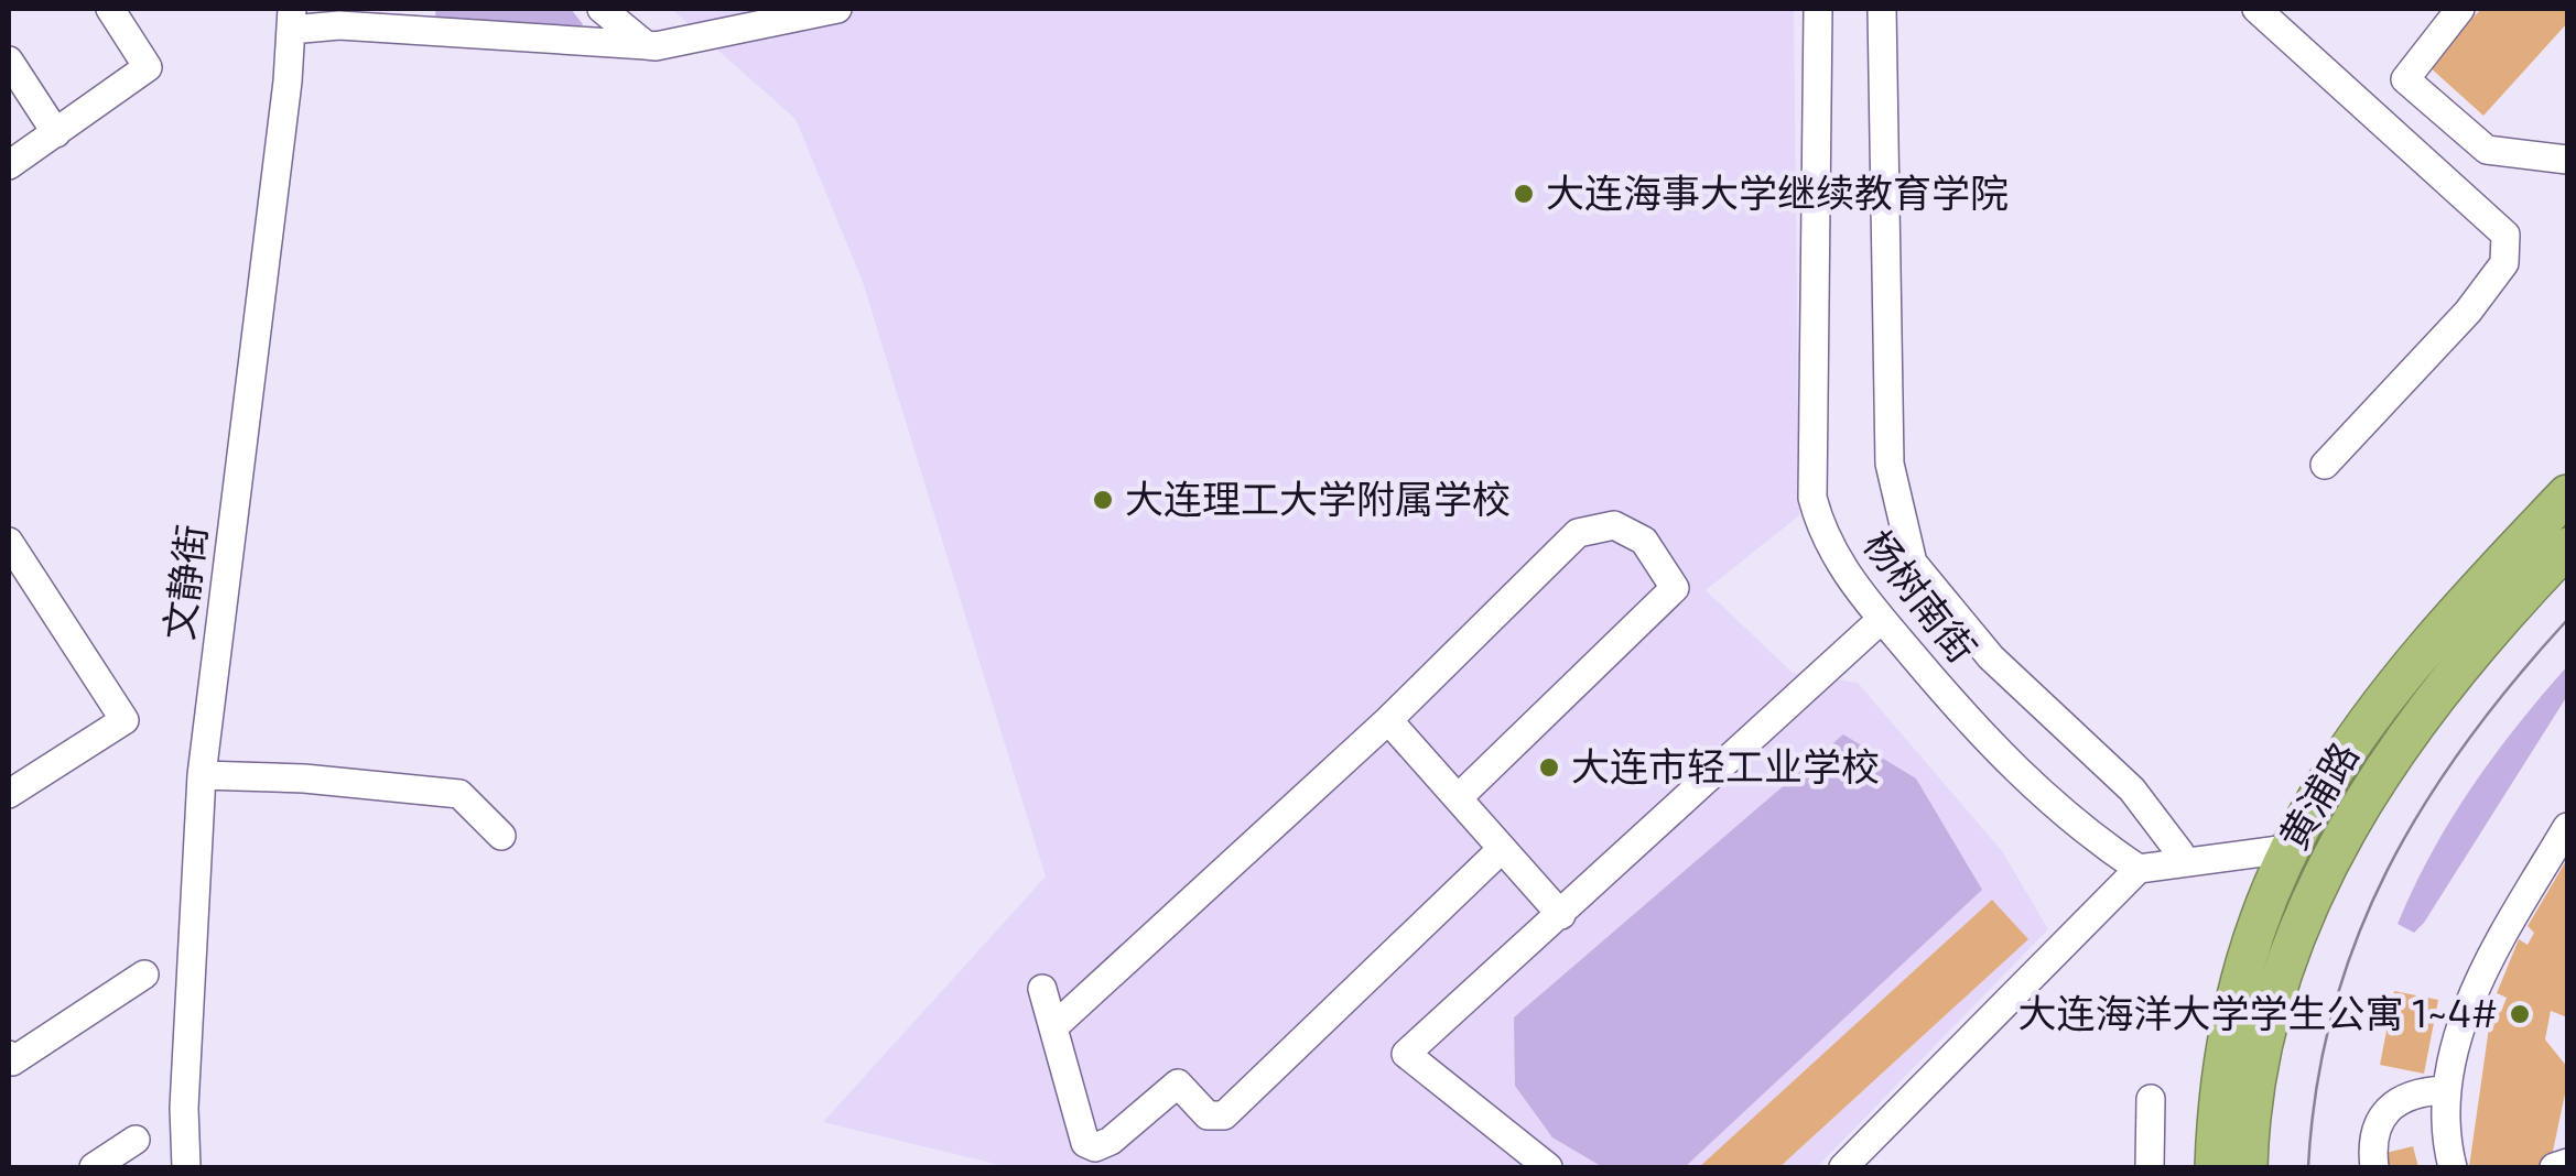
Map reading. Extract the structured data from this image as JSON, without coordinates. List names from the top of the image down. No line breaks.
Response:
{"streets":{"highway":["黄浦路"],"street":["文静街","杨树南街"]},"places":["大连海事大学继续教育学院","大连理工大学附属学校","大连市轻工业学校","大连海洋大学学生公寓 1~4#"]}
